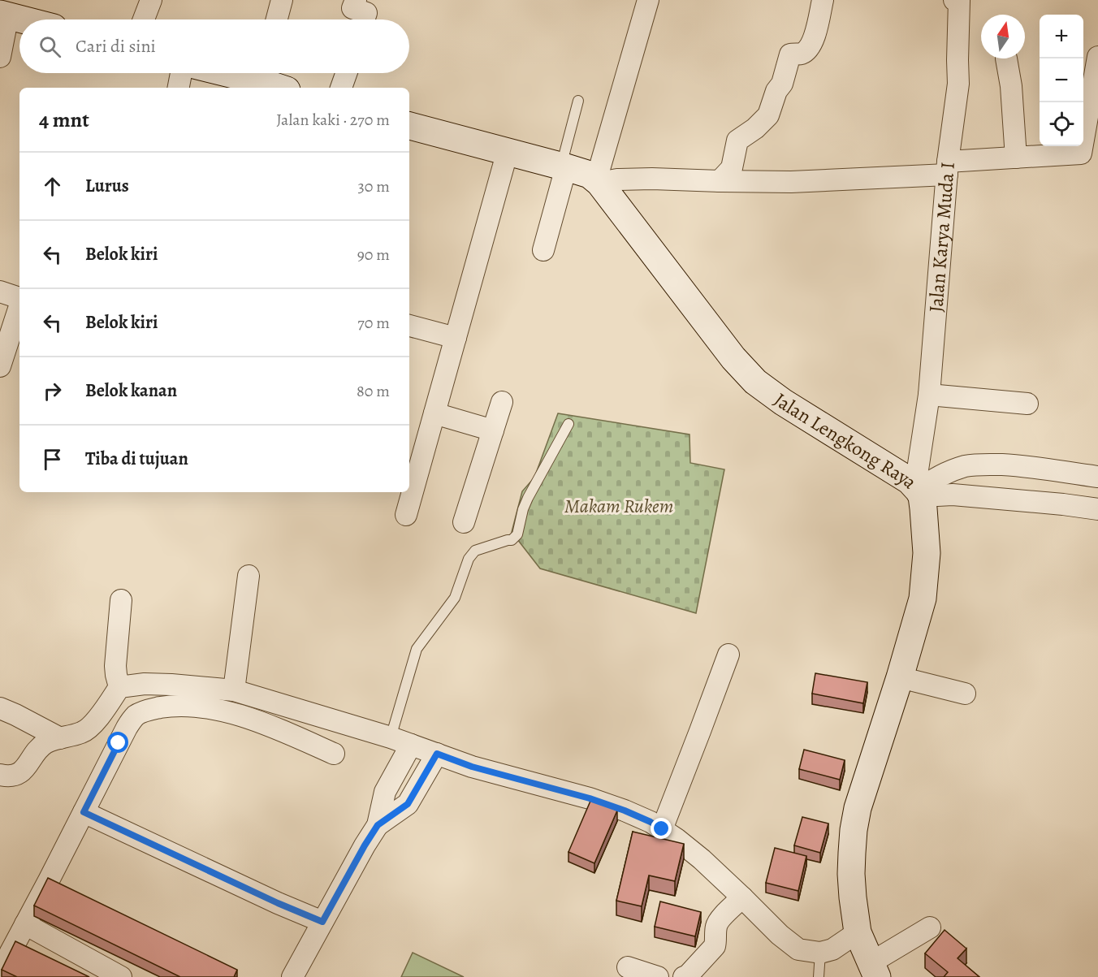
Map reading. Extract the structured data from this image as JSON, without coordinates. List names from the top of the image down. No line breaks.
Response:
{"streets":{"street":["Jalan Karya Muda I","Jalan Lengkong Raya"]},"crossings":[["Jalan Karya Muda I","Jalan Lengkong Raya"]],"parks":["Makam Rukem"],"north":"top","page":{"map_buttons":["+","−"],"search":"Cari di sini","heading":["4 mnt","Jalan kaki · 270 m"],"list":[["Lurus","30 m"],["Belok kiri","90 m"],["Belok kiri","70 m"],["Belok kanan","80 m"],"Tiba di tujuan"]}}
